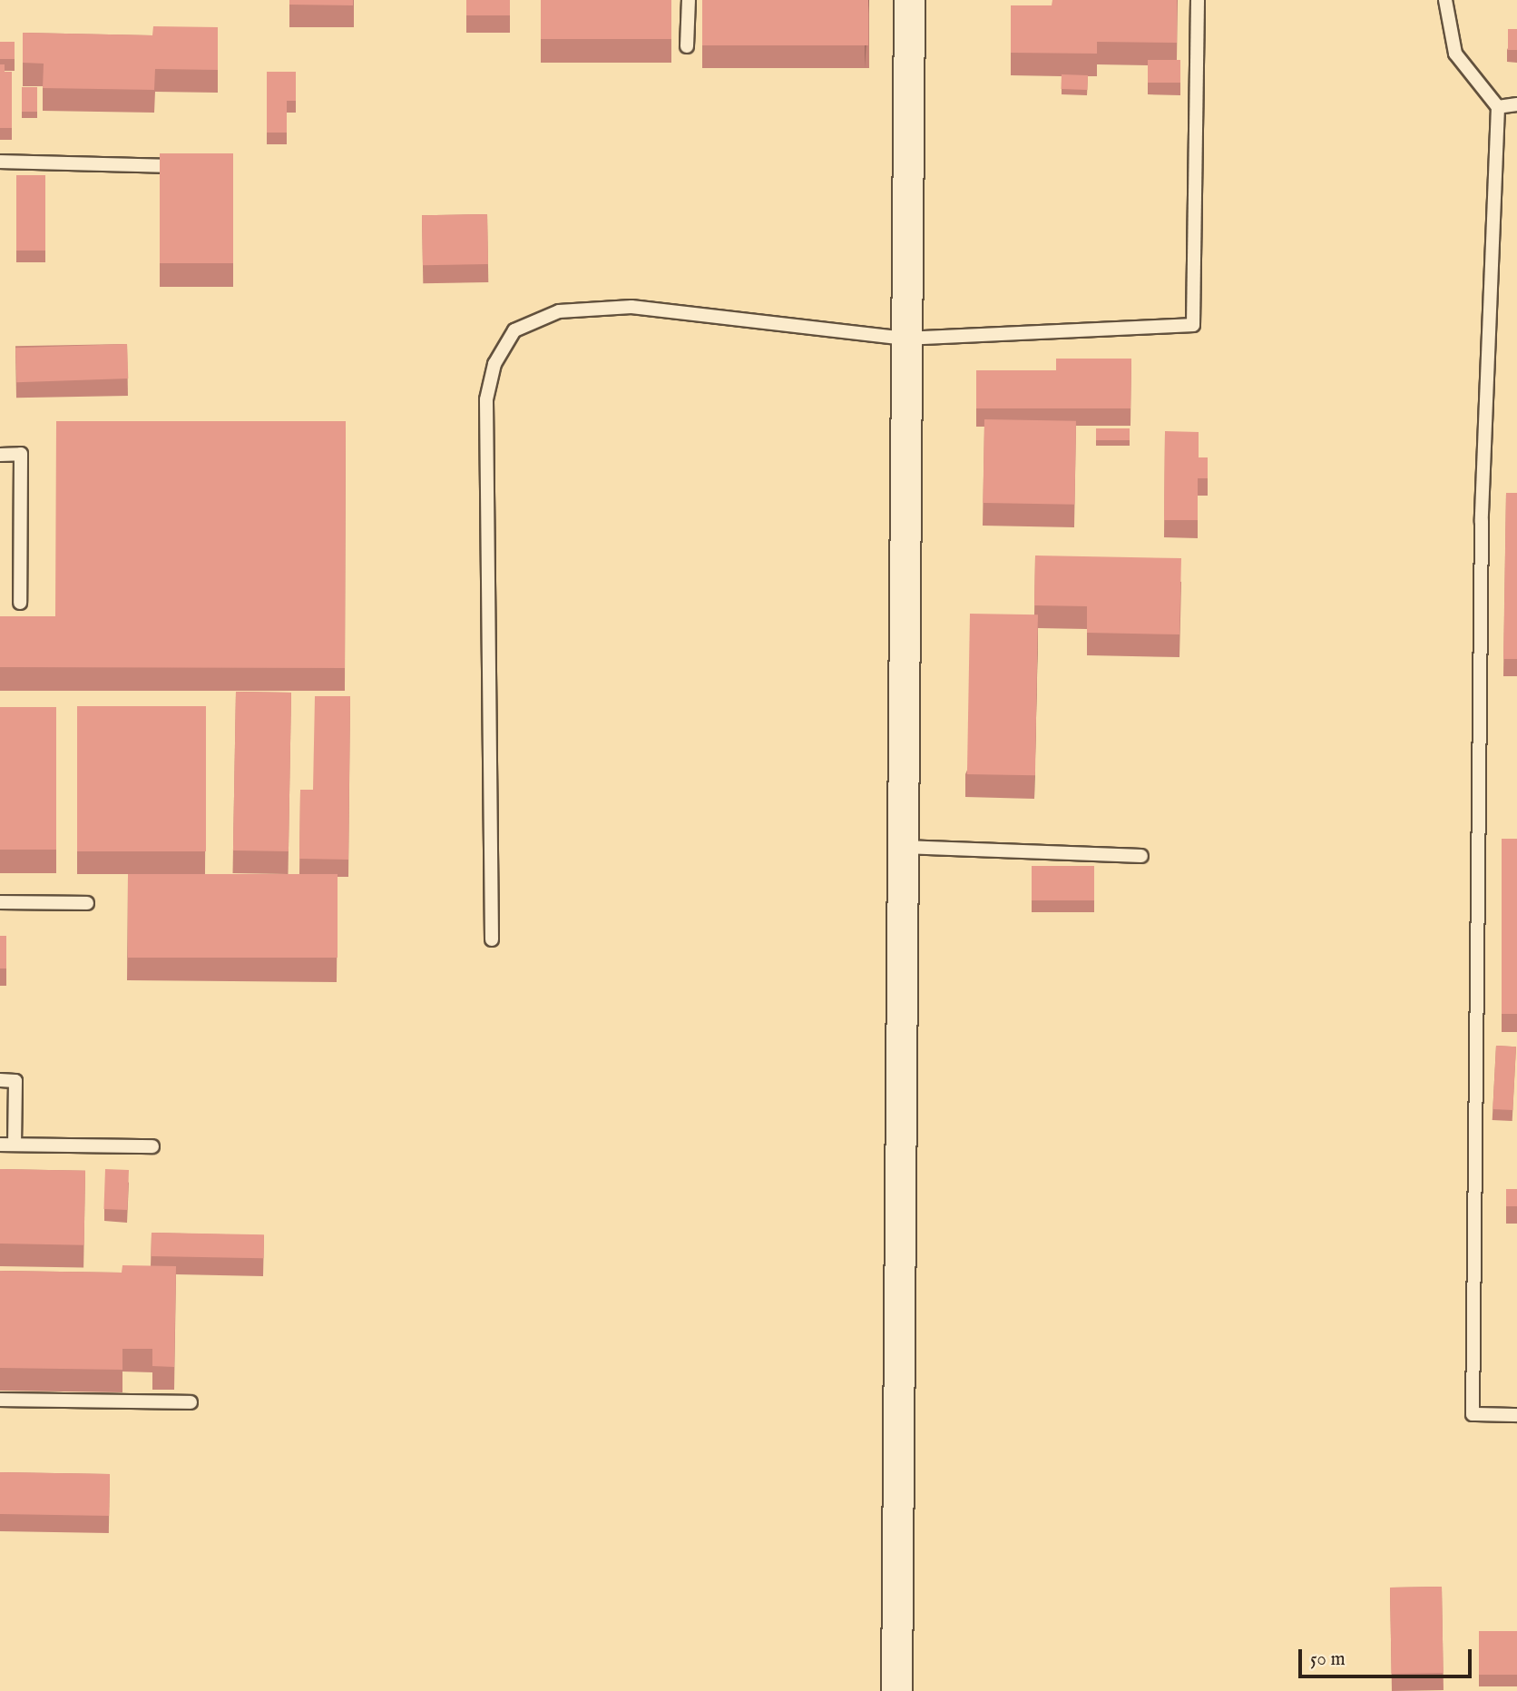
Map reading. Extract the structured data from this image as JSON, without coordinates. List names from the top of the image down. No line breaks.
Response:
{"scale_bar":"50 m"}
